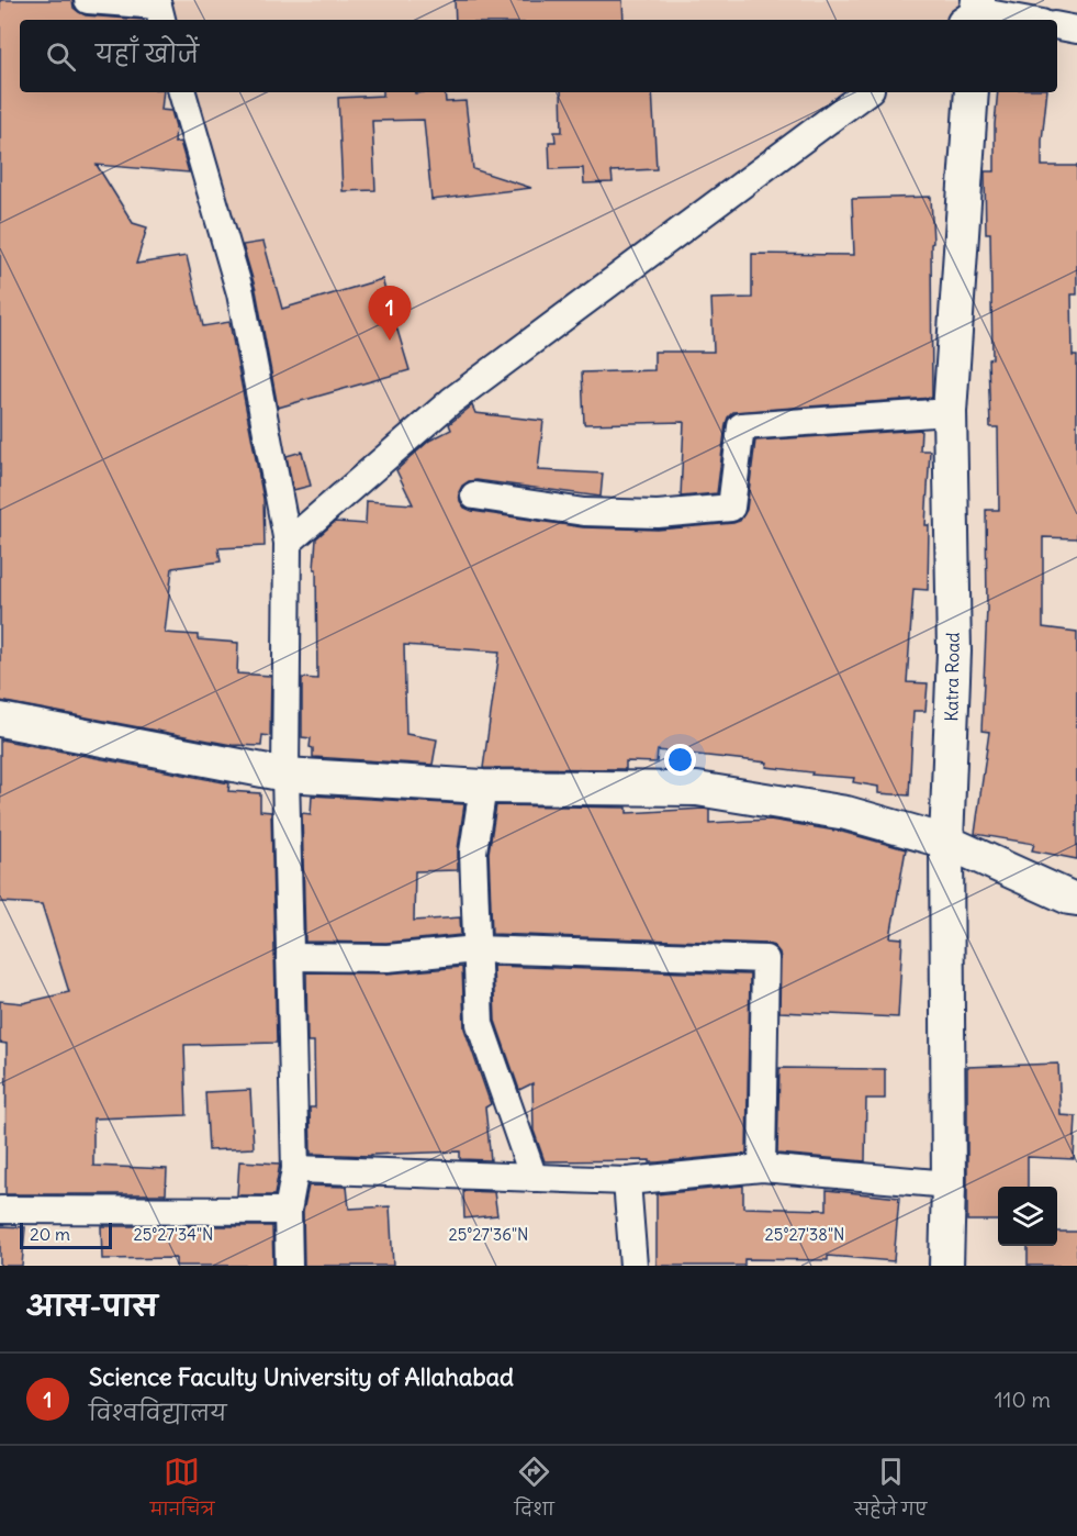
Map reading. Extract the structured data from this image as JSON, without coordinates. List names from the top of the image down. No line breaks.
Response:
{"streets":{"street":["Katra Road"]},"scale_bar":"20 m","page":{"search":"यहाँ खोजें","pins":"1","scale":"20 m","heading":"आस-पास","list":[{"mark":"1","name":"Science Faculty University of Allahabad","note":"विश्वविद्यालय","value":"110 m"}],"nav":["मानचित्र","दिशा","सहेजे गए"]},"coordinates":["25°27'34\"N","25°27'36\"N","25°27'38\"N"]}
